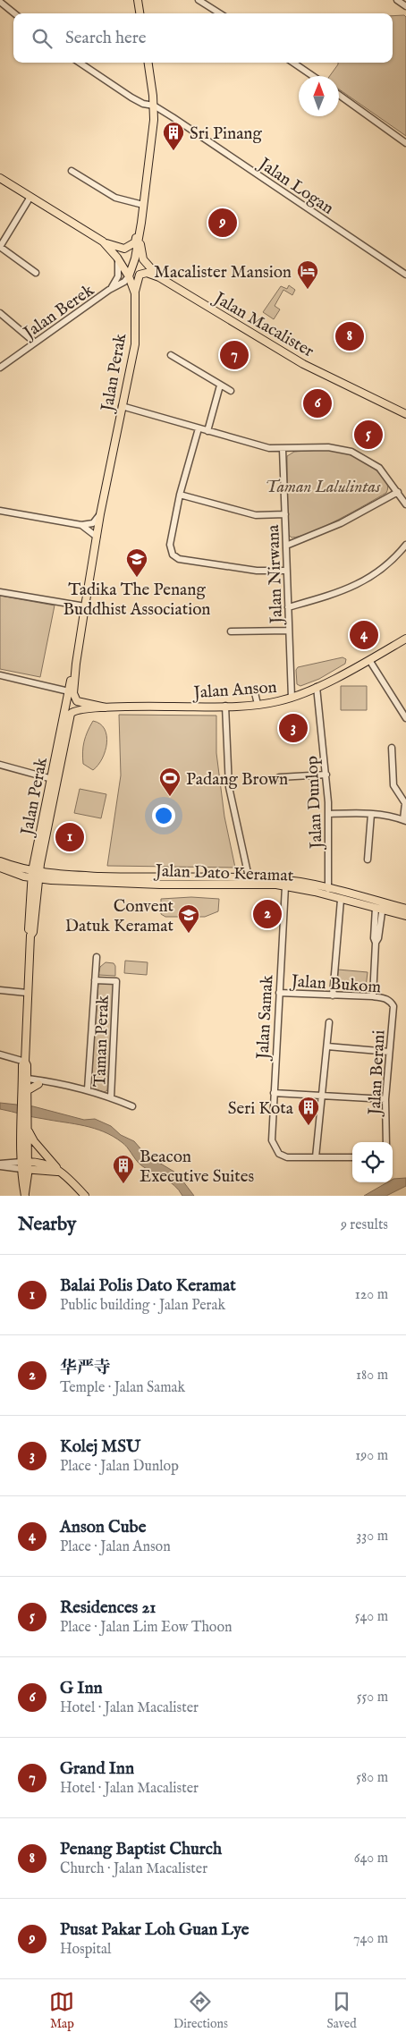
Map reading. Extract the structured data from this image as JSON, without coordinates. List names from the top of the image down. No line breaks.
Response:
{"streets":{"main road":["Jalan Macalister","Jalan Perak","Jalan Anson","Jalan Dato Keramat"],"street":["Jalan Logan","Jalan Berek","Jalan Nirwana","Jalan Dunlop","Jalan Bukom","Jalan Samak","Taman Perak","Jalan Berani"]},"crossings":[["Jalan Berek","Jalan Perak"],["Jalan Perak","Jalan Anson"],["Jalan Perak","Jalan Dato Keramat"],["Jalan Nirwana","Jalan Anson"],["Jalan Anson","Jalan Dunlop"],["Jalan Dunlop","Jalan Dato Keramat"],["Jalan Dato Keramat","Jalan Samak"],["Jalan Bukom","Jalan Samak"],["Jalan Bukom","Jalan Berani"]],"parks":["Taman Lalulintas"],"places":{"building":["Sri Pinang","Seri Kota","Beacon Executive Suites"],"hotel":["Macalister Mansion"],"school or university":["Tadika The Penang Buddhist Association","Convent Datuk Keramat"],"sports":["Padang Brown"]},"north":"top","page":{"search":"Search here","pins":["9","8","7","6","5","4","3","1","2"],"heading":["Nearby","9 results"],"list":[{"mark":"1","name":"Balai Polis Dato Keramat","note":"Public building · Jalan Perak","value":"120 m"},{"mark":"2","name":"华严寺","note":"Temple · Jalan Samak","value":"180 m"},{"mark":"3","name":"Kolej MSU","note":"Place · Jalan Dunlop","value":"190 m"},{"mark":"4","name":"Anson Cube","note":"Place · Jalan Anson","value":"330 m"},{"mark":"5","name":"Residences 21","note":"Place · Jalan Lim Eow Thoon","value":"540 m"},{"mark":"6","name":"G Inn","note":"Hotel · Jalan Macalister","value":"550 m"},{"mark":"7","name":"Grand Inn","note":"Hotel · Jalan Macalister","value":"580 m"},{"mark":"8","name":"Penang Baptist Church","note":"Church · Jalan Macalister","value":"640 m"},{"mark":"9","name":"Pusat Pakar Loh Guan Lye","note":"Hospital","value":"740 m"}],"nav":["Map","Directions","Saved"]}}
